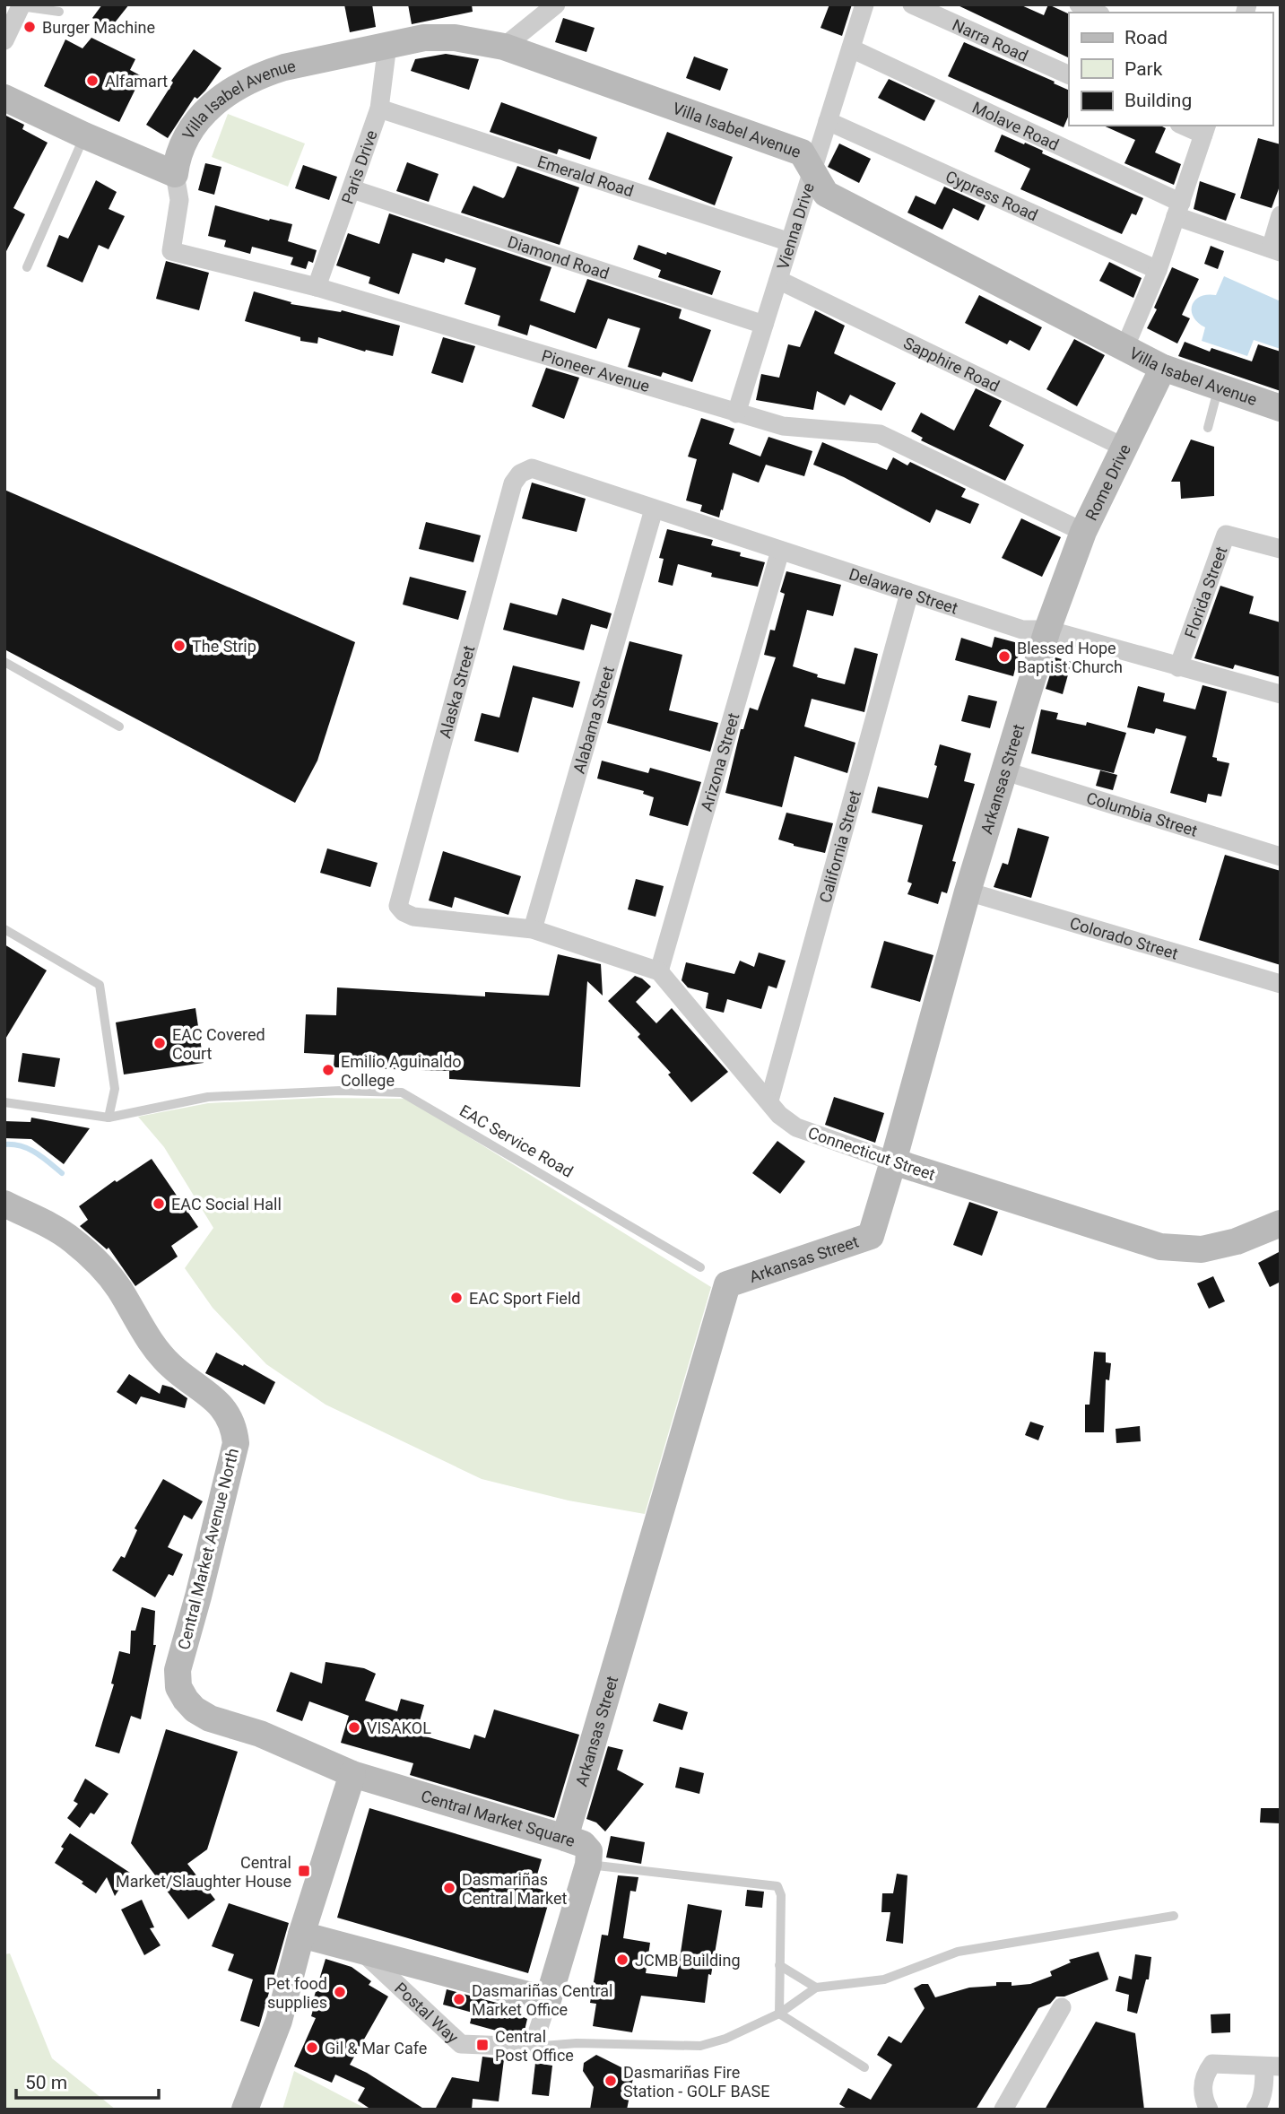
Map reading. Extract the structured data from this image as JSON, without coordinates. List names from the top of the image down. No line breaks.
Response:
{"streets":{"street":["Narra Road","Villa Isabel Avenue","Molave Road","Paris Drive","Emerald Road","Cypress Road","Vienna Drive","Diamond Road","Sapphire Road","Pioneer Avenue","Rome Drive","Delaware Street","Florida Street","Alaska Street","Alabama Street","Arizona Street","Arkansas Street","Columbia Street","California Street","Colorado Street","Connecticut Street","Central Market Avenue North","Central Market Square","Postal Way"],"lane":["EAC Service Road"]},"crossings":[["Villa Isabel Avenue","Paris Drive"],["Villa Isabel Avenue","Vienna Drive"],["Villa Isabel Avenue","Pioneer Avenue"],["Villa Isabel Avenue","Rome Drive"],["Molave Road","Vienna Drive"],["Paris Drive","Emerald Road"],["Paris Drive","Diamond Road"],["Paris Drive","Pioneer Avenue"],["Emerald Road","Vienna Drive"],["Cypress Road","Vienna Drive"],["Vienna Drive","Diamond Road"],["Vienna Drive","Sapphire Road"],["Vienna Drive","Pioneer Avenue"],["Sapphire Road","Rome Drive"],["Pioneer Avenue","Rome Drive"],["Rome Drive","Arkansas Street"],["Delaware Street","Florida Street"],["Delaware Street","Alaska Street"],["Delaware Street","Alabama Street"],["Delaware Street","Arizona Street"],["Delaware Street","Arkansas Street"],["Delaware Street","California Street"],["Alaska Street","Alabama Street"],["Arizona Street","Connecticut Street"],["Arkansas Street","Columbia Street"],["Arkansas Street","Colorado Street"],["Arkansas Street","Connecticut Street"],["Arkansas Street","Central Market Square"],["California Street","Connecticut Street"],["Central Market Avenue North","Central Market Square"]],"places":{"other":["Burger Machine","Alfamart","The Strip","Blessed Hope Baptist Church","EAC Covered Court","Emilio Aguinaldo College","EAC Social Hall","EAC Sport Field","VISAKOL","Dasmariñas Central Market","JCMB Building","Pet food supplies","Dasmariñas Central Market Office","Gil & Mar Cafe","Dasmariñas Fire Station - GOLF BASE"],"transit":["Central Market/Slaughter House","Central Post Office"]},"legend":["Road","Park","Building"],"scale_bar":"50 m"}
